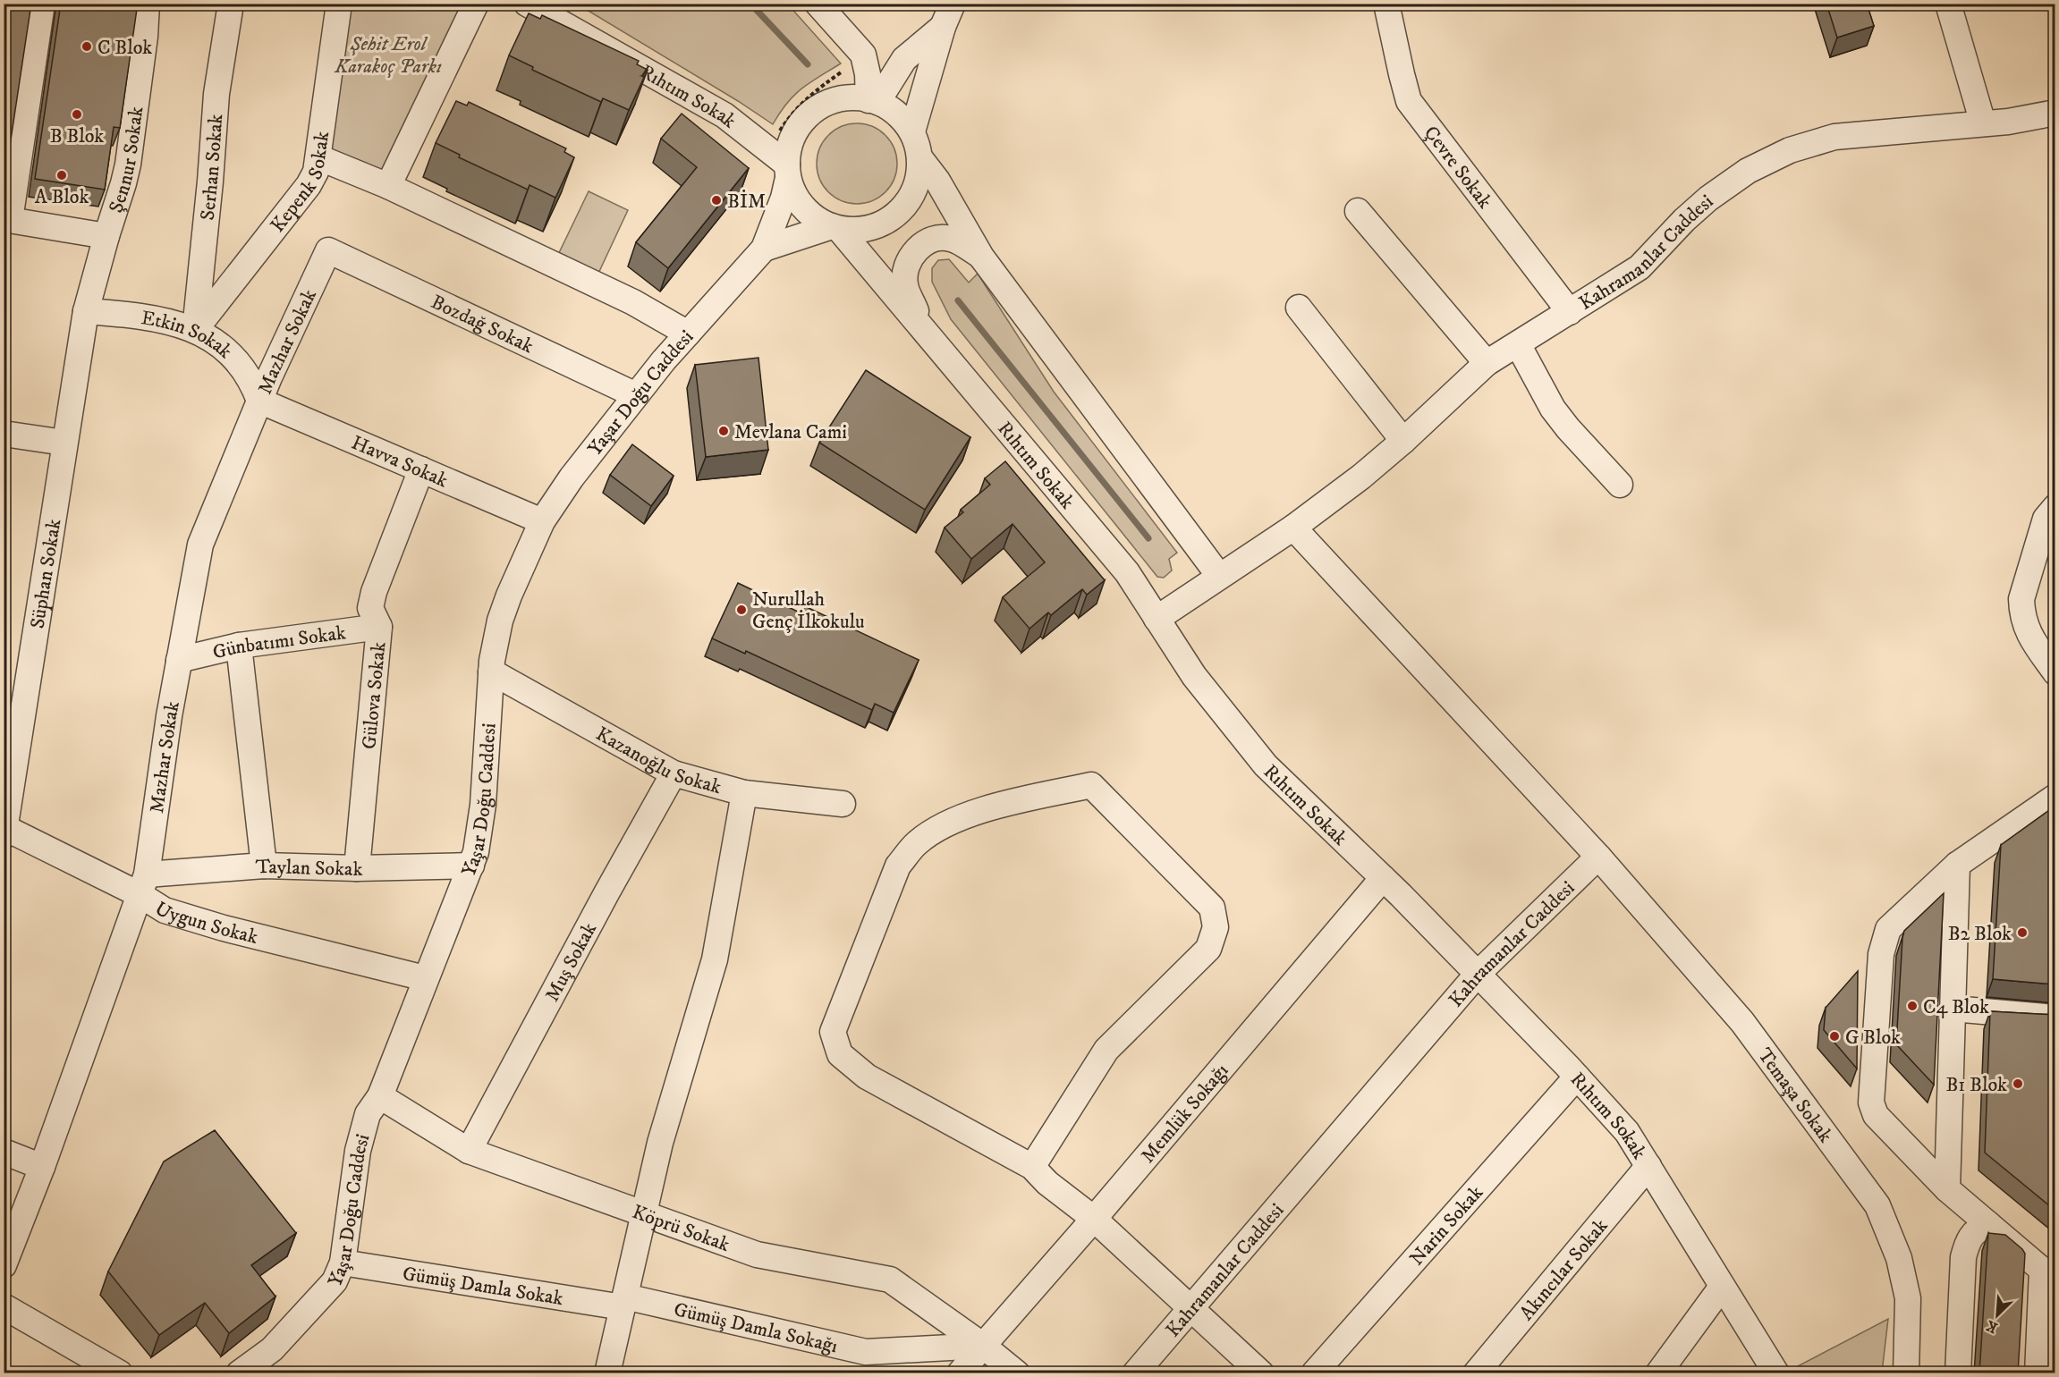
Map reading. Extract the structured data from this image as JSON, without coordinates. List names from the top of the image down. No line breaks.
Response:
{"streets":{"street":["Rıhtım Sokak","Şennur Sokak","Serhan Sokak","Çevre Sokak","Kepenk Sokak","Kahramanlar Caddesi","Bozdağ Sokak","Etkin Sokak","Mazhar Sokak","Yaşar Doğu Caddesi","Havva Sokak","Süphan Sokak","Günbatımı Sokak","Gülova Sokak","Kazanoğlu Sokak","Taylan Sokak","Uygun Sokak","Muş Sokak","Temaşa Sokak","Memlük Sokağı","Narin Sokak","Köprü Sokak","Akıncılar Sokak","Gümüş Damla Sokak","Gümüş Damla Sokağı"]},"crossings":[["Rıhtım Sokak","Kahramanlar Caddesi"],["Rıhtım Sokak","Memlük Sokağı"],["Rıhtım Sokak","Narin Sokak"],["Rıhtım Sokak","Akıncılar Sokak"],["Şennur Sokak","Etkin Sokak"],["Şennur Sokak","Süphan Sokak"],["Serhan Sokak","Kepenk Sokak"],["Serhan Sokak","Etkin Sokak"],["Çevre Sokak","Kahramanlar Caddesi"],["Kepenk Sokak","Etkin Sokak"],["Kahramanlar Caddesi","Temaşa Sokak"],["Bozdağ Sokak","Mazhar Sokak"],["Bozdağ Sokak","Yaşar Doğu Caddesi"],["Etkin Sokak","Mazhar Sokak"],["Etkin Sokak","Havva Sokak"],["Etkin Sokak","Süphan Sokak"],["Mazhar Sokak","Havva Sokak"],["Mazhar Sokak","Günbatımı Sokak"],["Mazhar Sokak","Taylan Sokak"],["Mazhar Sokak","Uygun Sokak"],["Yaşar Doğu Caddesi","Havva Sokak"],["Yaşar Doğu Caddesi","Kazanoğlu Sokak"],["Yaşar Doğu Caddesi","Taylan Sokak"],["Yaşar Doğu Caddesi","Uygun Sokak"],["Yaşar Doğu Caddesi","Köprü Sokak"],["Yaşar Doğu Caddesi","Gümüş Damla Sokak"],["Havva Sokak","Gülova Sokak"],["Süphan Sokak","Uygun Sokak"],["Günbatımı Sokak","Gülova Sokak"],["Gülova Sokak","Taylan Sokak"],["Kazanoğlu Sokak","Muş Sokak"],["Taylan Sokak","Uygun Sokak"],["Muş Sokak","Köprü Sokak"],["Memlük Sokağı","Köprü Sokak"],["Memlük Sokağı","Gümüş Damla Sokağı"],["Köprü Sokak","Gümüş Damla Sokağı"],["Gümüş Damla Sokak","Gümüş Damla Sokağı"]],"parks":["Şehit Erol Karakoç Parkı"],"places":["C Blok","B Blok","A Blok","BİM","Mevlana Cami","Nurullah Genç İlkokulu","B2 Blok","C4 Blok","G Blok","B1 Blok"],"north":"bottom left"}
